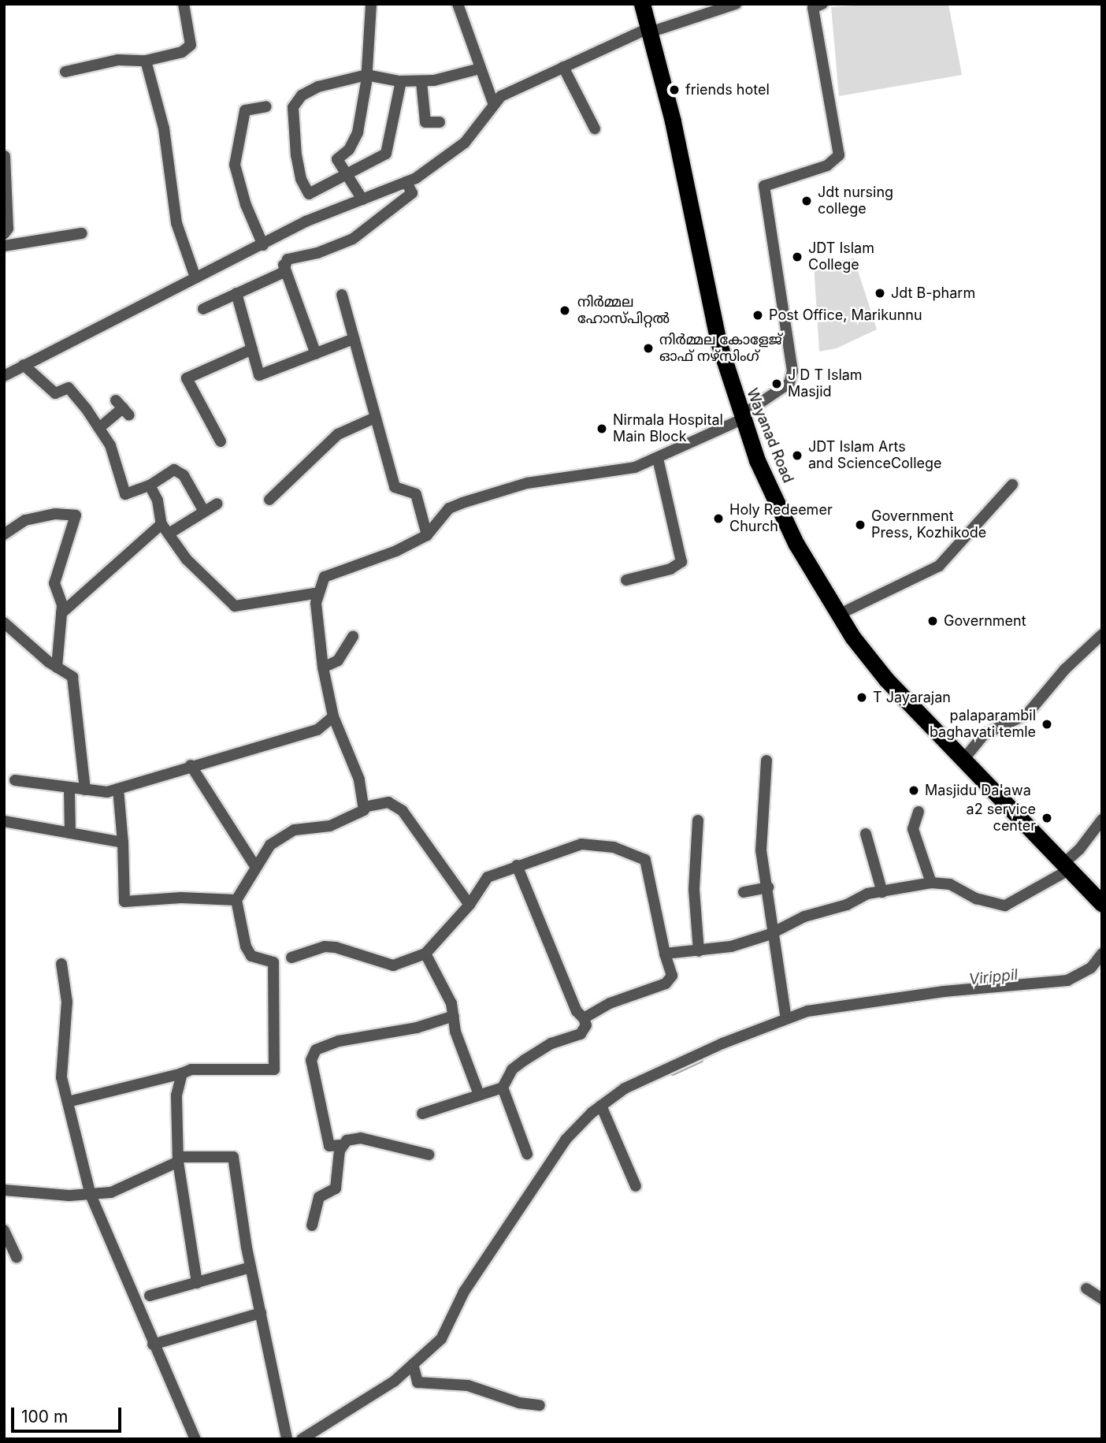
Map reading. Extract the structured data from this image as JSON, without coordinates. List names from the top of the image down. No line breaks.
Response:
{"streets":{"highway":["Wayanad Road"]},"water":["Virippil"],"places":["friends hotel","Jdt nursing college","JDT Islam College","Jdt B-pharm","നിർമ്മല ഹോസ്പിറ്റൽ","Post Office, Marikunnu","നിർമ്മല കോളേജ് ഓഫ് നഴ്സിംഗ്","J D T Islam Masjid","Nirmala Hospital Main Block","JDT Islam Arts and ScienceCollege","Holy Redeemer Church","Government Press, Kozhikode","Government","T Jayarajan","palaparambil baghavati temle","Masjidu Da'awa","a2 service center"],"scale_bar":"100 m"}
